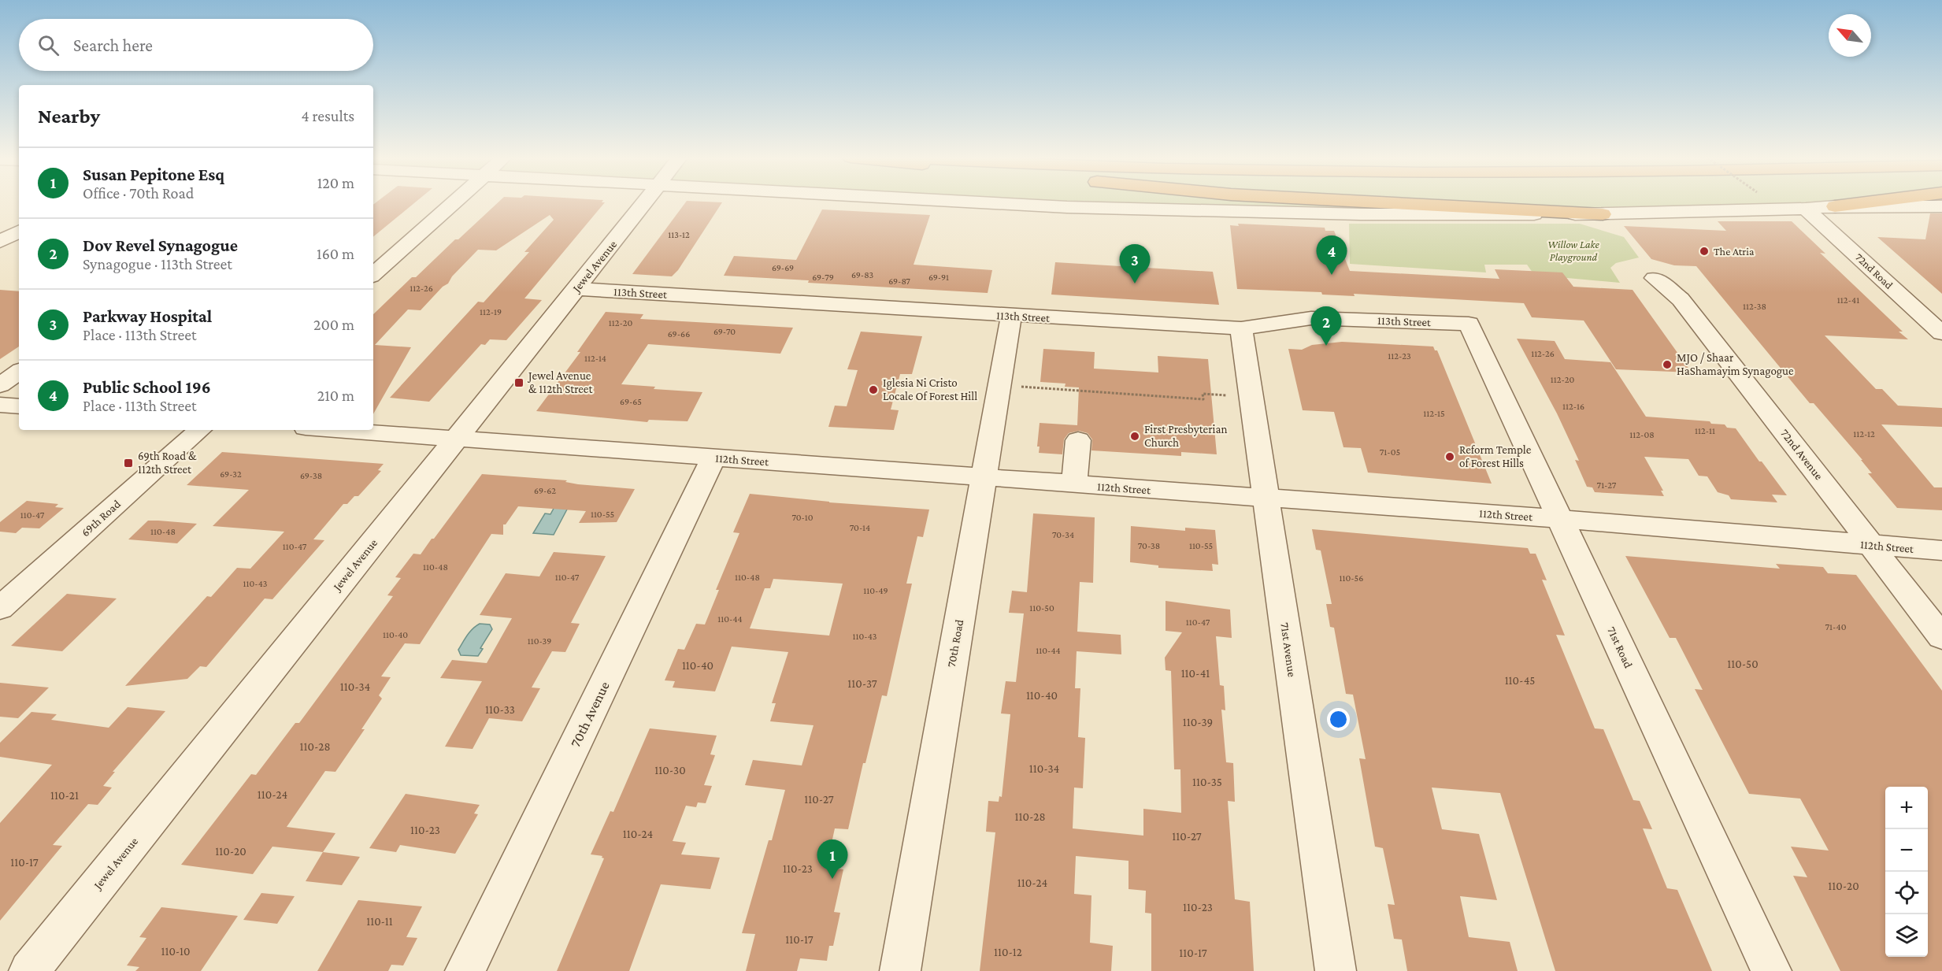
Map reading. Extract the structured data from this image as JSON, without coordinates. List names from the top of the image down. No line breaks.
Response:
{"streets":{"street":["Jewel Avenue","72nd Road","113th Street","72nd Avenue","112th Street","69th Road","70th Road","71st Road","71st Avenue","70th Avenue"]},"crossings":[["Jewel Avenue","113th Street"],["Jewel Avenue","112th Street"],["113th Street","70th Road"],["113th Street","71st Road"],["113th Street","71st Avenue"],["72nd Avenue","112th Street"],["112th Street","70th Road"],["112th Street","71st Road"],["112th Street","71st Avenue"],["112th Street","70th Avenue"]],"parks":["Willow Lake Playground"],"places":{"other":["The Atria","MJO / Shaar HaShamayim Synagogue","Iglesia Ni Cristo Locale Of Forest Hill","First Presbyterian Church","Reform Temple of Forest Hills"],"transit":["Jewel Avenue & 112th Street","69th Road & 112th Street"]},"house_numbers":["113-12","69-69","69-83","69-79","69-91","69-87","112-26","112-41","112-38","112-19","112-20","69-70","69-66","112-26","112-23","112-14","112-20","69-65","112-16","112-15","112-11","112-12","112-08","71-05","69-32","69-38","71-27","69-62","110-55","110-47","70-10","70-14","110-48","70-34","70-38","110-55","110-47","110-48","110-47","110-48","110-56","110-43","110-49","110-50","110-44","110-47","71-40","110-40","110-43","110-39","110-44","110-50","110-40","110-41","110-45","110-37","110-34","110-40","110-33","110-39","110-28","110-34","110-30","110-35","110-24","110-21","110-27","110-28","110-23","110-24","110-27","110-20","110-17","110-23","110-24","110-20","110-23","110-11","110-17","110-10","110-12","110-17"],"north":"top left","page":{"search":"Search here","heading":["Nearby","4 results"],"list":[{"mark":"1","name":"Susan Pepitone Esq","note":"Office · 70th Road","value":"120 m"},{"mark":"2","name":"Dov Revel Synagogue","note":"Synagogue · 113th Street","value":"160 m"},{"mark":"3","name":"Parkway Hospital","note":"Place · 113th Street","value":"200 m"},{"mark":"4","name":"Public School 196","note":"Place · 113th Street","value":"210 m"}],"pins":["4","3","2","1"],"map_buttons":["+","−"]}}
